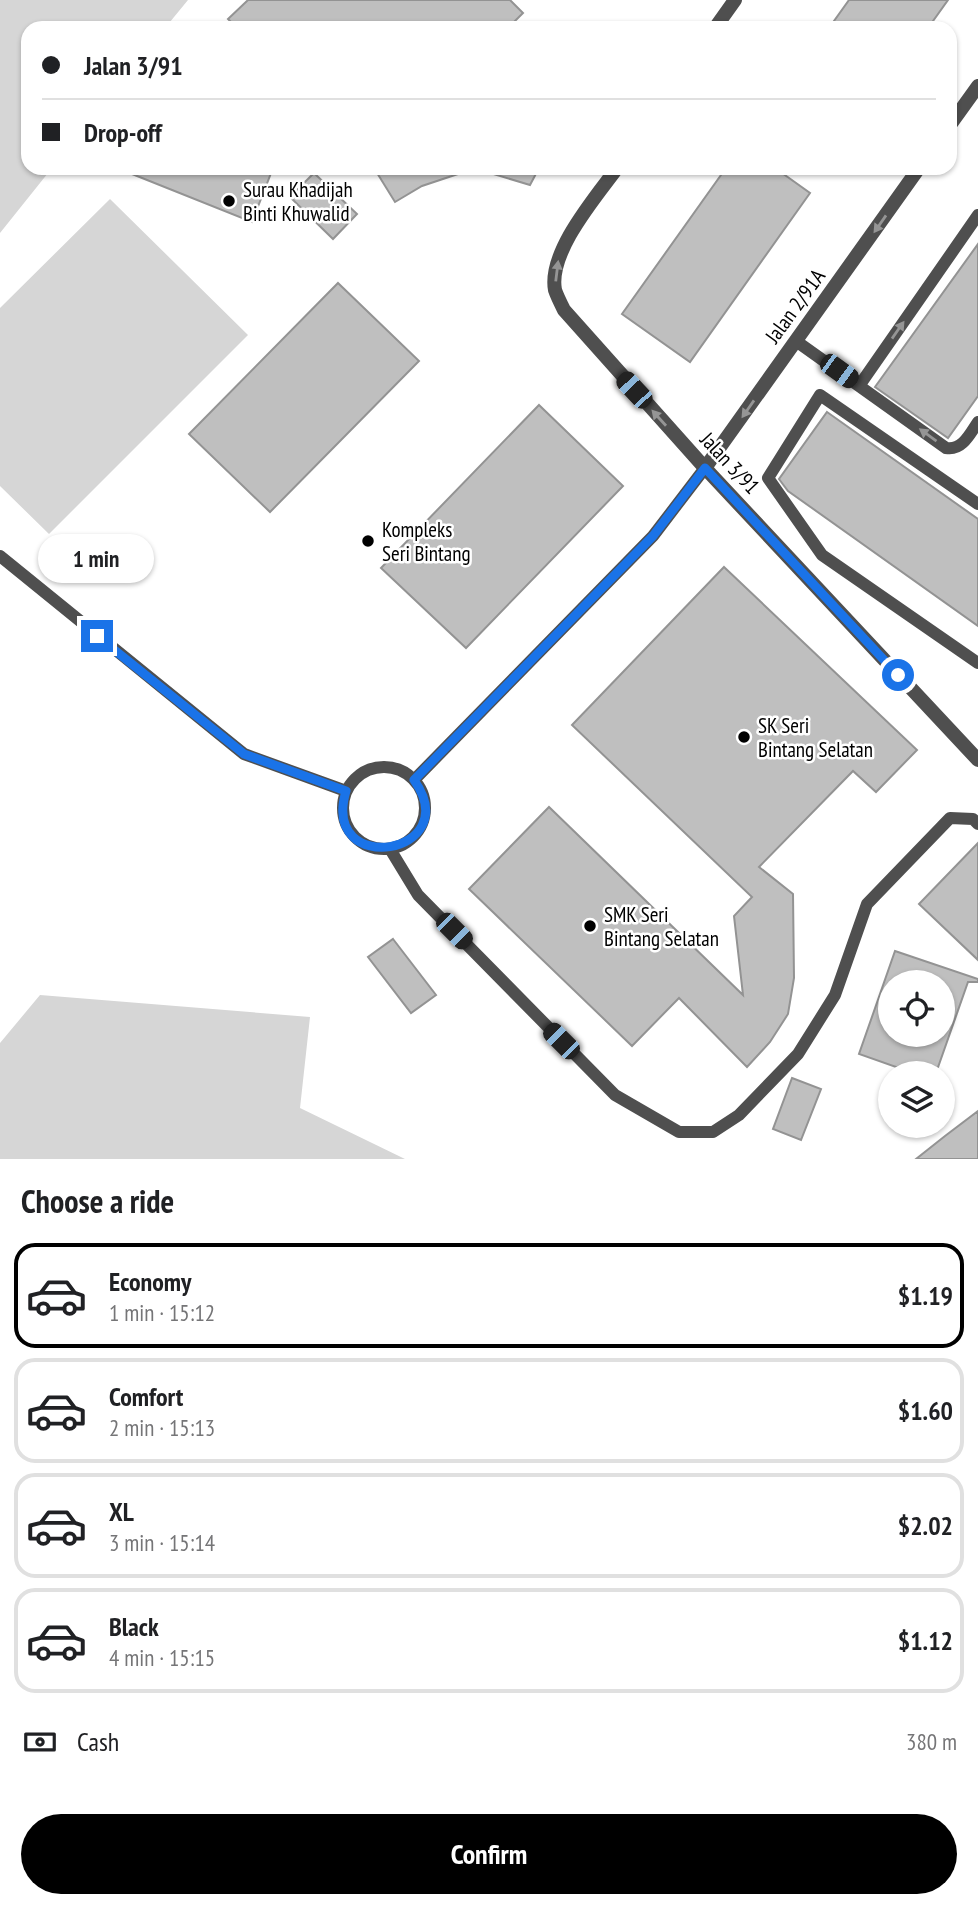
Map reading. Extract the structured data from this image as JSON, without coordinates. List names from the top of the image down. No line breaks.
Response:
{"streets":{"street":["Jalan 2/91A","Jalan 3/91"]},"crossings":[["Jalan 2/91A","Jalan 3/91"]],"one_way":["Jalan 2/91A","Jalan 3/91"],"places":["Surau Khadijah Binti Khuwalid","Kompleks Seri Bintang","SK Seri Bintang Selatan","SMK Seri Bintang Selatan"],"page":{"banner":["Jalan 3/91","Drop-off"],"bubble":"1 min","heading":"Choose a ride","list":[{"name":"Economy","note":"1 min · 15:12","value":"$1.19"},{"name":"Comfort","note":"2 min · 15:13","value":"$1.60"},{"name":"XL","note":"3 min · 15:14","value":"$2.02"},{"name":"Black","note":"4 min · 15:15","value":"$1.12"}],"pay":["Cash","380 m"],"buttons":"Confirm"}}
